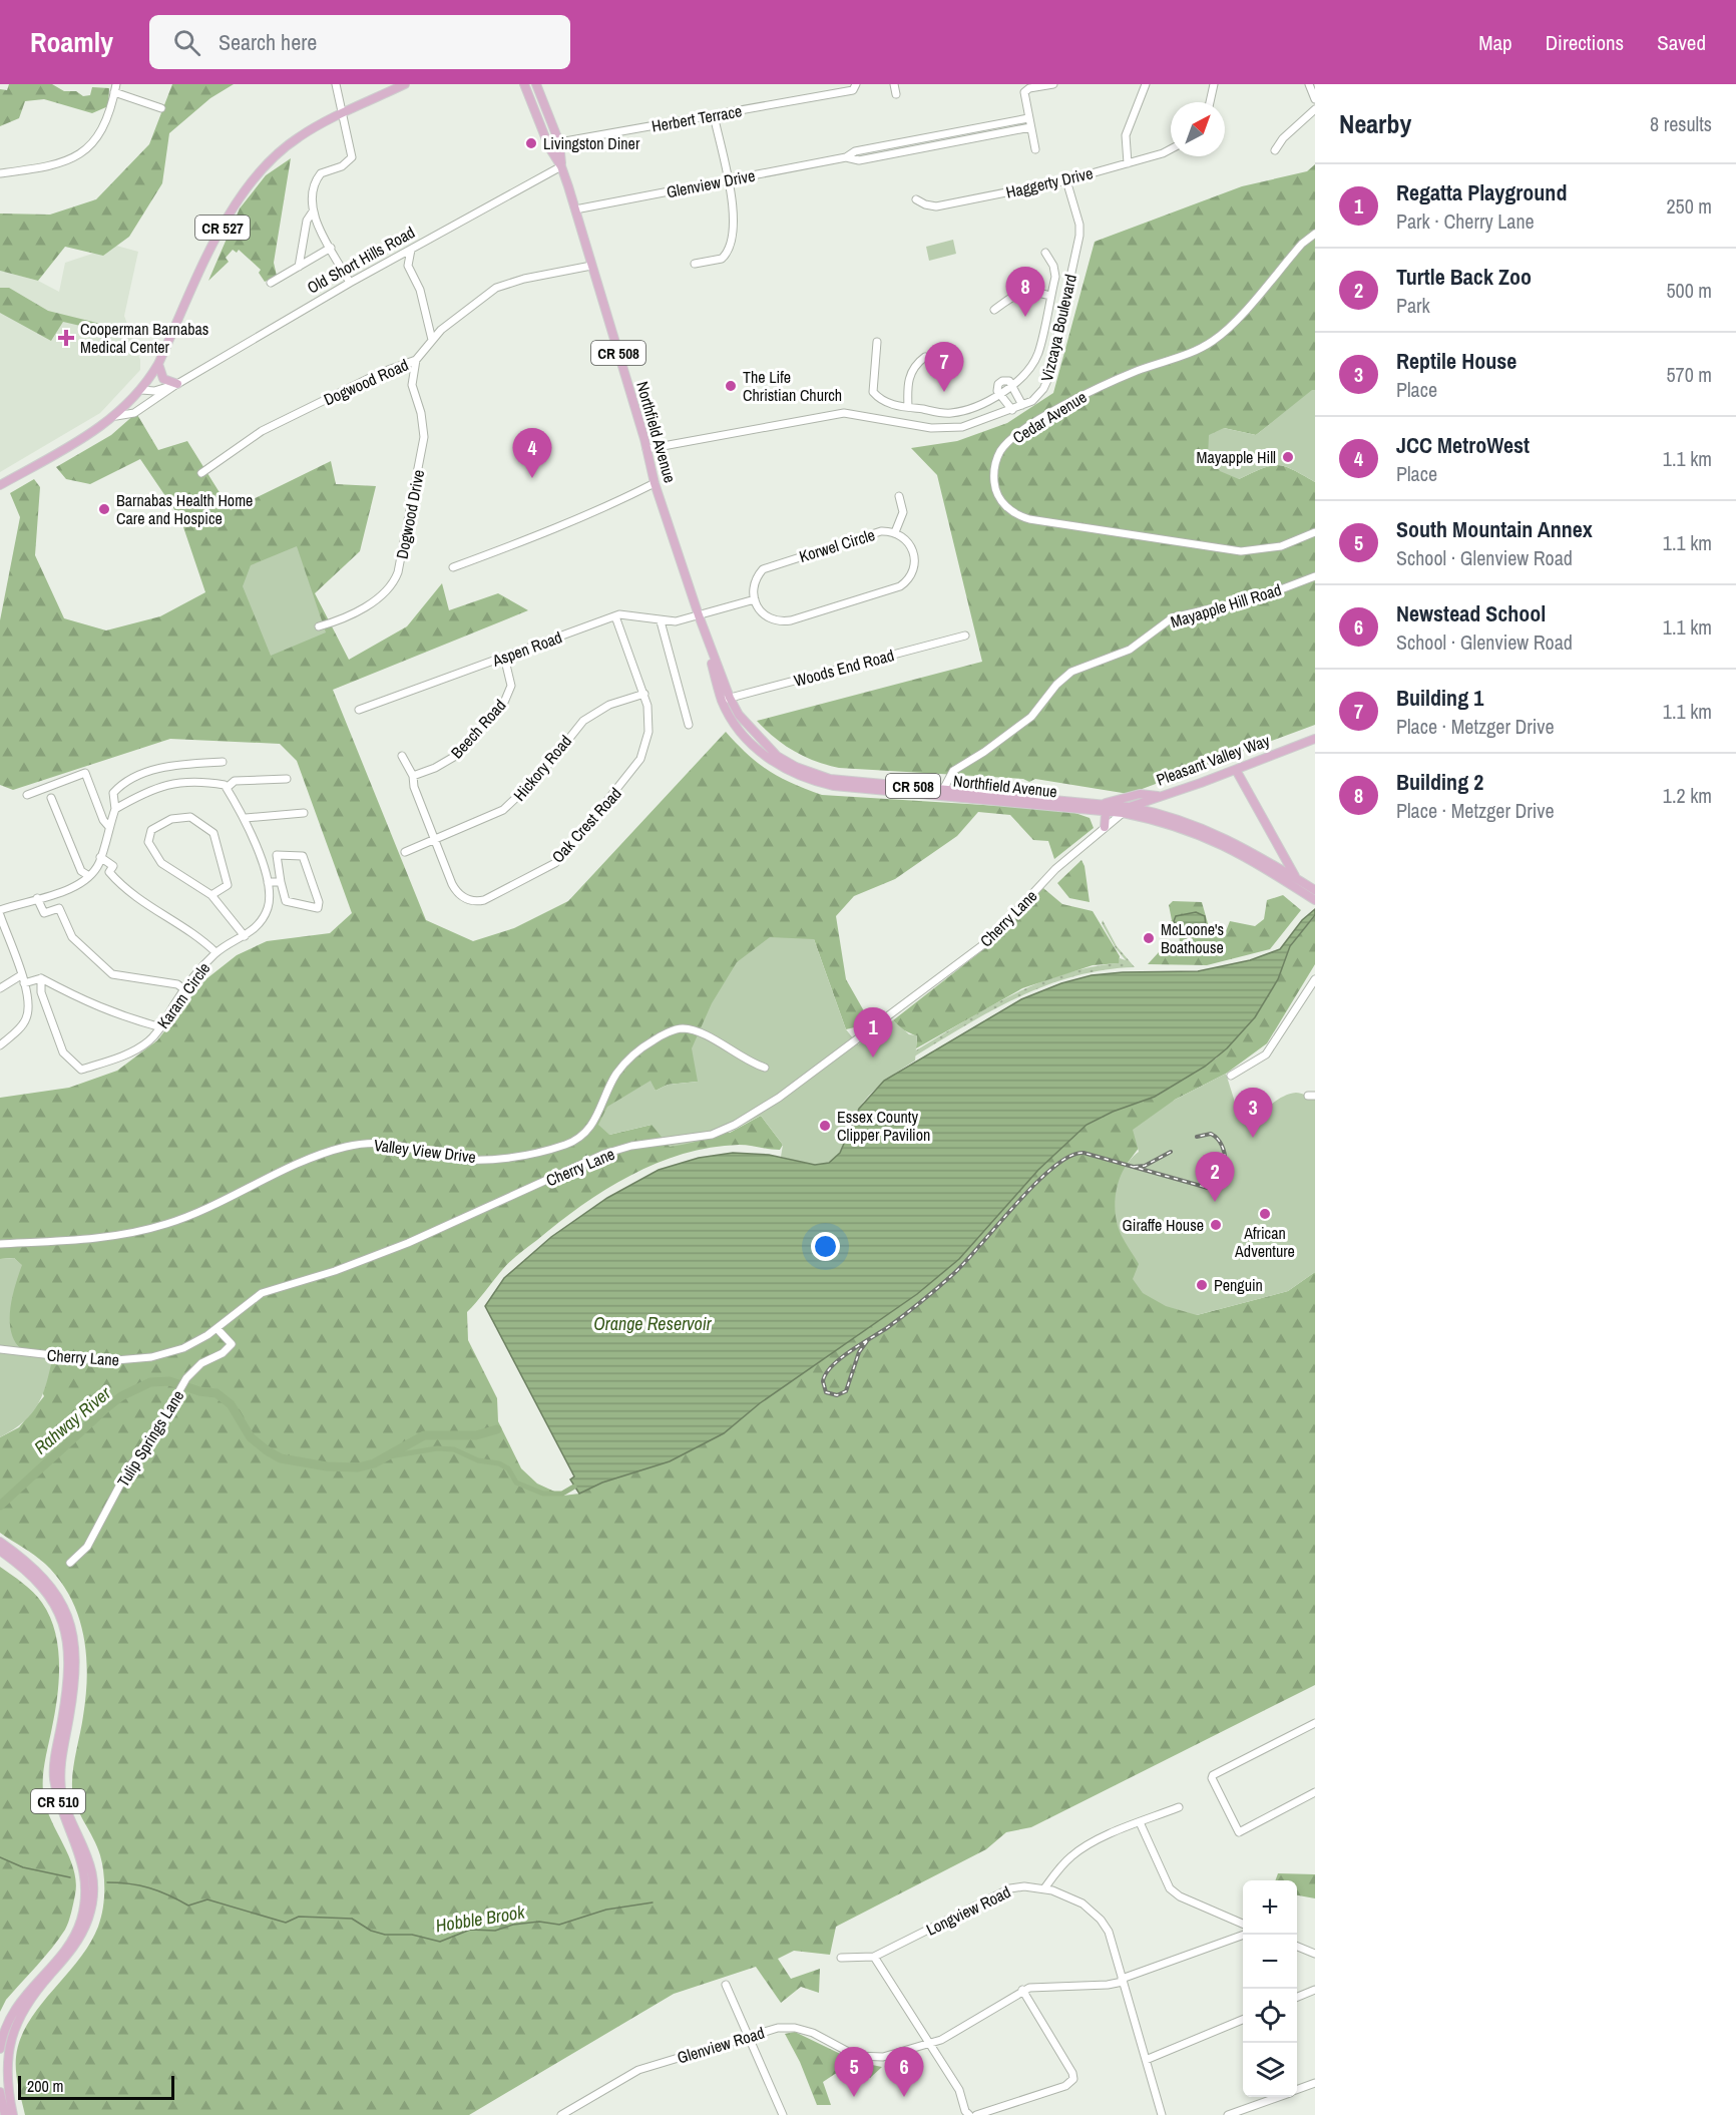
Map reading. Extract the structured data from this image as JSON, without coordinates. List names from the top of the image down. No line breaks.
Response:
{"streets":{"main road":["CR 527","Old Short Hills Road","CR 508","Northfield Avenue","Pleasant Valley Way","CR 510"],"street":["Herbert Terrace","Haggerty Drive","Glenview Drive","Vizcaya Boulevard","Dogwood Road","Cedar Avenue","Dogwood Drive","Korwel Circle","Mayapple Hill Road","Aspen Road","Woods End Road","Beech Road","Hickory Road","Oak Crest Road","Cherry Lane","Karam Circle","Valley View Drive","Tulip Springs Lane","Longview Road","Glenview Road"]},"crossings":[["Herbert Terrace","CR 508"],["Haggerty Drive","Vizcaya Boulevard"],["Glenview Drive","Northfield Avenue"],["CR 527","Old Short Hills Road"],["Old Short Hills Road","CR 508"],["Old Short Hills Road","Northfield Avenue"],["Vizcaya Boulevard","Northfield Avenue"],["CR 508","Northfield Avenue"],["Dogwood Road","Northfield Avenue"],["Dogwood Road","Dogwood Drive"],["Northfield Avenue","Mayapple Hill Road"],["Northfield Avenue","Aspen Road"],["Northfield Avenue","Woods End Road"],["Northfield Avenue","Pleasant Valley Way"],["Northfield Avenue","Cherry Lane"],["Aspen Road","Beech Road"],["Aspen Road","Oak Crest Road"],["Beech Road","Oak Crest Road"],["Pleasant Valley Way","Cherry Lane"],["Hickory Road","Oak Crest Road"],["Cherry Lane","Tulip Springs Lane"],["Longview Road","Glenview Road"]],"water":["Orange Reservoir","Rahway River","Hobble Brook"],"places":{"other":["Livingston Diner","The Life Christian Church","Mayapple Hill","Barnabas Health Home Care and Hospice","McLoone's Boathouse","Essex County Clipper Pavilion","African Adventure","Giraffe House","Penguin"],"health":["Cooperman Barnabas Medical Center"]},"scale_bar":"200 m","north":"top right","page":{"header":"Roamly","search":"Search here","nav":["Map","Directions","Saved"],"heading":["Nearby","8 results"],"list":[{"mark":"1","name":"Regatta Playground","note":"Park · Cherry Lane","value":"250 m"},{"mark":"2","name":"Turtle Back Zoo","note":"Park","value":"500 m"},{"mark":"3","name":"Reptile House","note":"Place","value":"570 m"},{"mark":"4","name":"JCC MetroWest","note":"Place","value":"1.1 km"},{"mark":"5","name":"South Mountain Annex","note":"School · Glenview Road","value":"1.1 km"},{"mark":"6","name":"Newstead School","note":"School · Glenview Road","value":"1.1 km"},{"mark":"7","name":"Building 1","note":"Place · Metzger Drive","value":"1.1 km"},{"mark":"8","name":"Building 2","note":"Place · Metzger Drive","value":"1.2 km"}],"pins":["8","7","4","1","3","2","5","6"],"map_buttons":["+","−"],"scale":"200 m"}}
